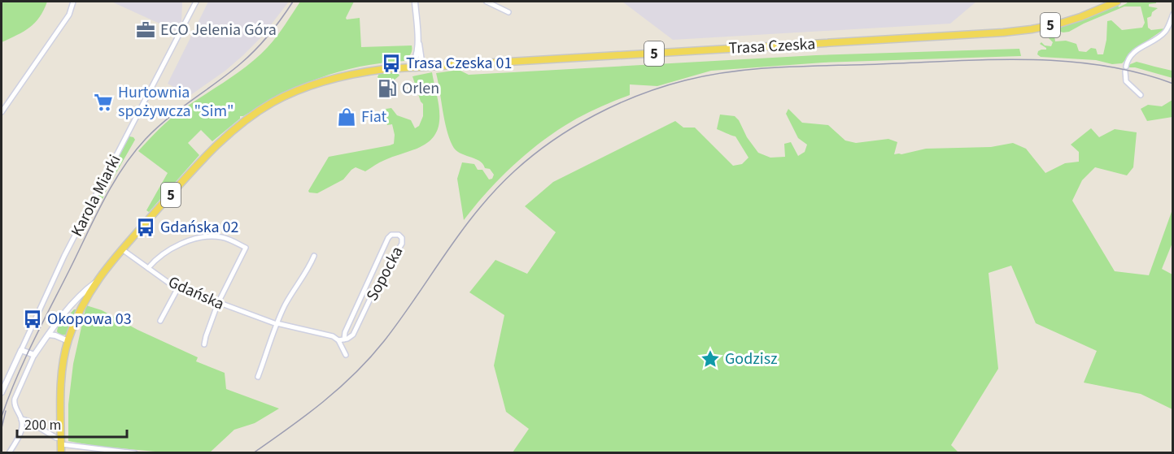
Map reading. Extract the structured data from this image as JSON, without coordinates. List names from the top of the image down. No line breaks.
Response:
{"streets":{"main road":["5","Trasa Czeska"],"street":["Karola Miarki","Sopocka","Gdańska"]},"crossings":[["5","Trasa Czeska"],["5","Gdańska"]],"places":{"office":["ECO Jelenia Góra"],"bus stop":["Trasa Czeska 01","Gdańska 02","Okopowa 03"],"fuel station":["Orlen"],"supermarket":["Hurtownia spożywcza \"Sim\""],"shop":["Fiat"],"place":["Godzisz"]},"scale_bar":"200 m"}
